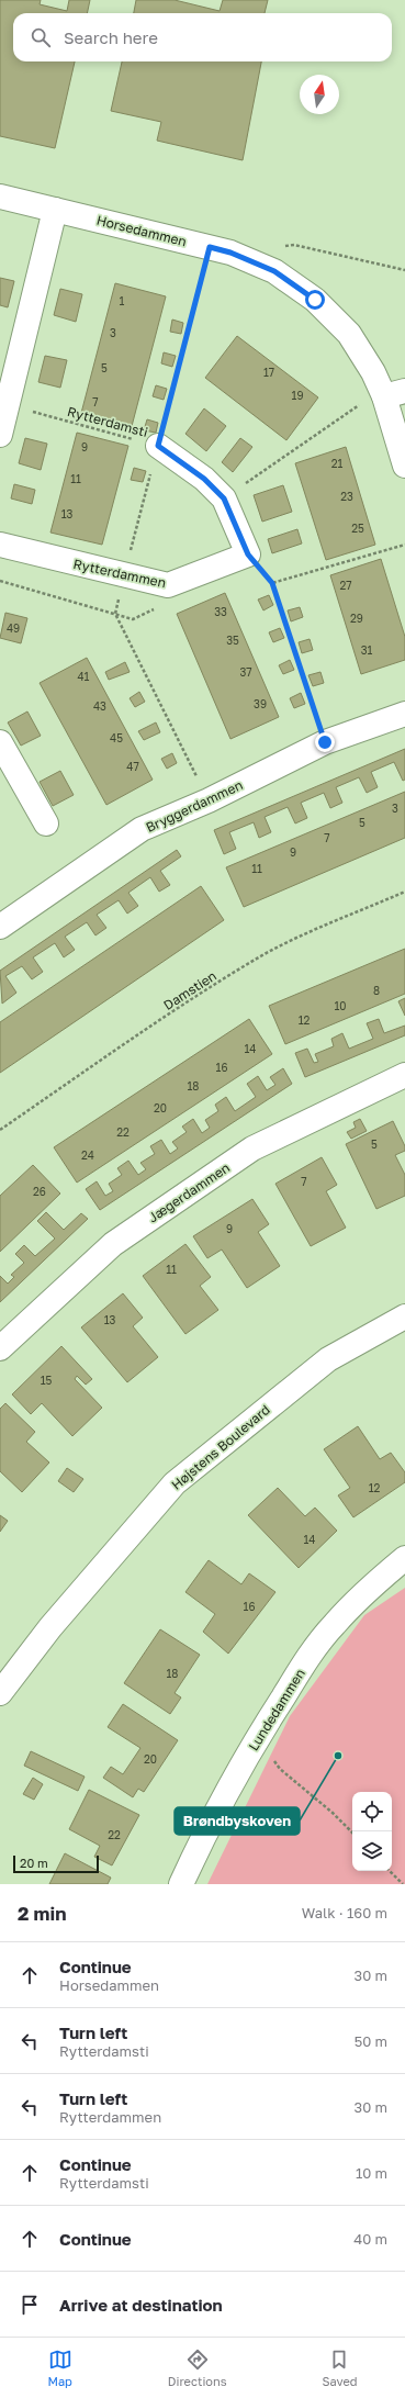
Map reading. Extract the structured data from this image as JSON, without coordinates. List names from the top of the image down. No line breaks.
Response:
{"streets":{"street":["Horsedammen","Rytterdammen","Bryggerdammen","Jægerdammen","Højstens Boulevard","Lundedammen"],"path":["Rytterdamsti","Damstien"]},"crossings":[["Horsedammen","Rytterdamsti"]],"places":["Brøndbyskoven"],"house_numbers":["1","3","5","17","19","7","9","21","11","23","13","25","27","33","29","49","35","31","37","41","39","43","45","47","3","5","7","9","11","8","10","12","14","16","18","20","22","5","24","7","26","9","11","13","15","12","14","16","18","20","22"],"scale_bar":"20 m","north":"top","page":{"search":"Search here","scale":"20 m","heading":["2 min","Walk · 160 m"],"list":[["Continue","Horsedammen","30 m"],["Turn left","Rytterdamsti","50 m"],["Turn left","Rytterdammen","30 m"],["Continue","Rytterdamsti","10 m"],["Continue","40 m"],"Arrive at destination"],"nav":["Map","Directions","Saved"]}}
